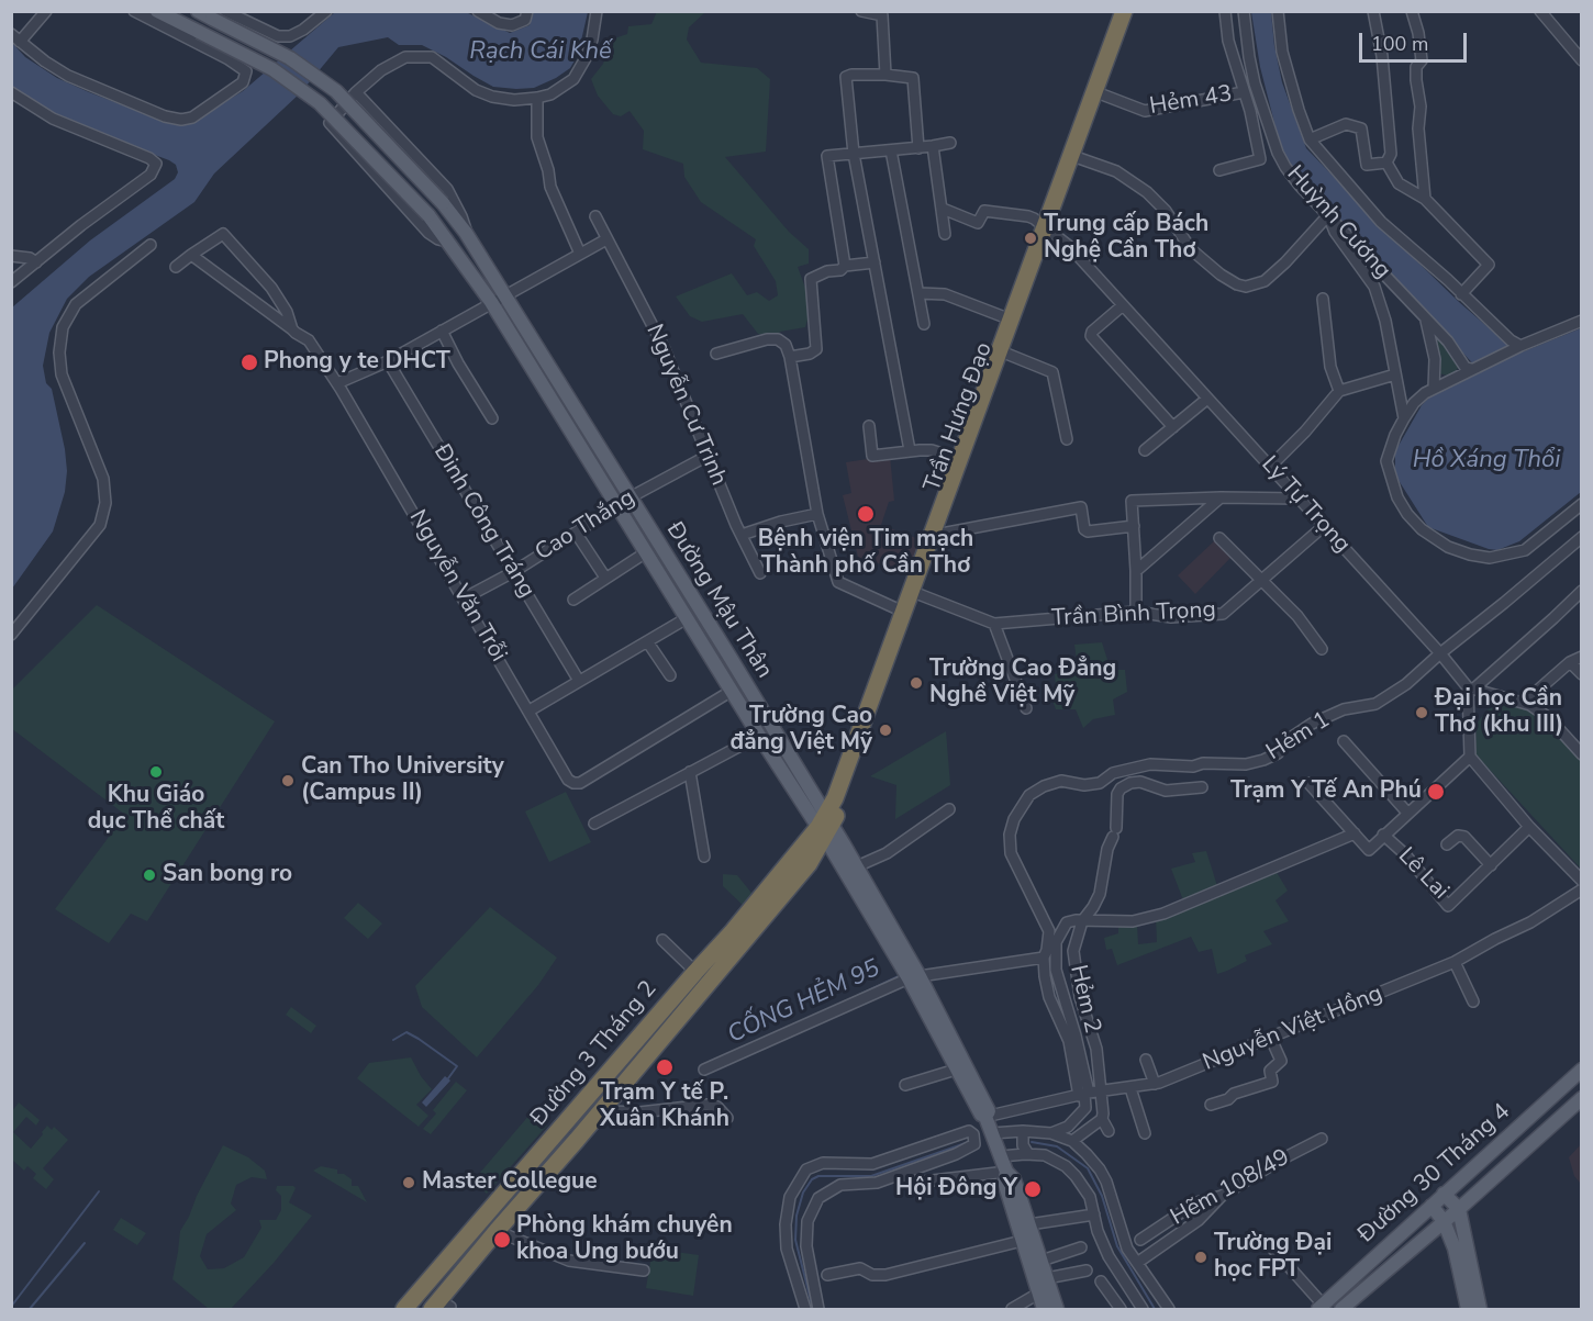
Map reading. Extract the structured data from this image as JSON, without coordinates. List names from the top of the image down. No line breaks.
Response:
{"streets":{"highway":["Trần Hưng Đạo","Đường 3 Tháng 2"],"main road":["Đường Mậu Thân","Đường 30 Tháng 4"],"street":["Hẻm 43","Huỳnh Cương","Nguyễn Cư Trinh","Lý Tự Trọng","Đinh Công Tráng","Cao Thắng","Nguyễn Văn Trỗi","Trần Bình Trọng","Hẻm 1","Lê Lai","Hẻm 2","Nguyễn Việt Hồng","Hẽm 108/49"]},"crossings":[["Hẻm 43","Trần Hưng Đạo"],["Nguyễn Cư Trinh","Cao Thắng"],["Trần Hưng Đạo","Lý Tự Trọng"],["Trần Hưng Đạo","Đường Mậu Thân"],["Trần Hưng Đạo","Trần Bình Trọng"],["Trần Hưng Đạo","Đường 3 Tháng 2"],["Lý Tự Trọng","Trần Bình Trọng"],["Lý Tự Trọng","Hẻm 1"],["Đinh Công Tráng","Cao Thắng"],["Cao Thắng","Nguyễn Văn Trỗi"],["Cao Thắng","Đường Mậu Thân"],["Nguyễn Văn Trỗi","Đường Mậu Thân"],["Đường Mậu Thân","Nguyễn Việt Hồng"],["Đường Mậu Thân","Đường 3 Tháng 2"],["Hẻm 1","Nguyễn Việt Hồng"],["Hẻm 2","Nguyễn Việt Hồng"]],"water":["Rạch Cái Khế","Hồ Xáng Thổi","CỐNG HẺM 95"],"places":["Trung cấp Bách Nghệ Cần Thơ","Phong y te DHCT","Bệnh viện Tim mạch Thành phố Cần Thơ","Trường Cao Đẳng Nghề Việt Mỹ","Đại học Cần Thơ (khu III)","Trường Cao đẳng Việt Mỹ","Khu Giáo dục Thể chất","Can Tho University (Campus II)","Trạm Y Tế An Phú","San bong ro","Trạm Y tế P. Xuân Khánh","Master Collegue","Hội Đông Y","Phòng khám chuyên khoa Ung bướu","Trường Đại học FPT"],"scale_bar":"100 m"}
